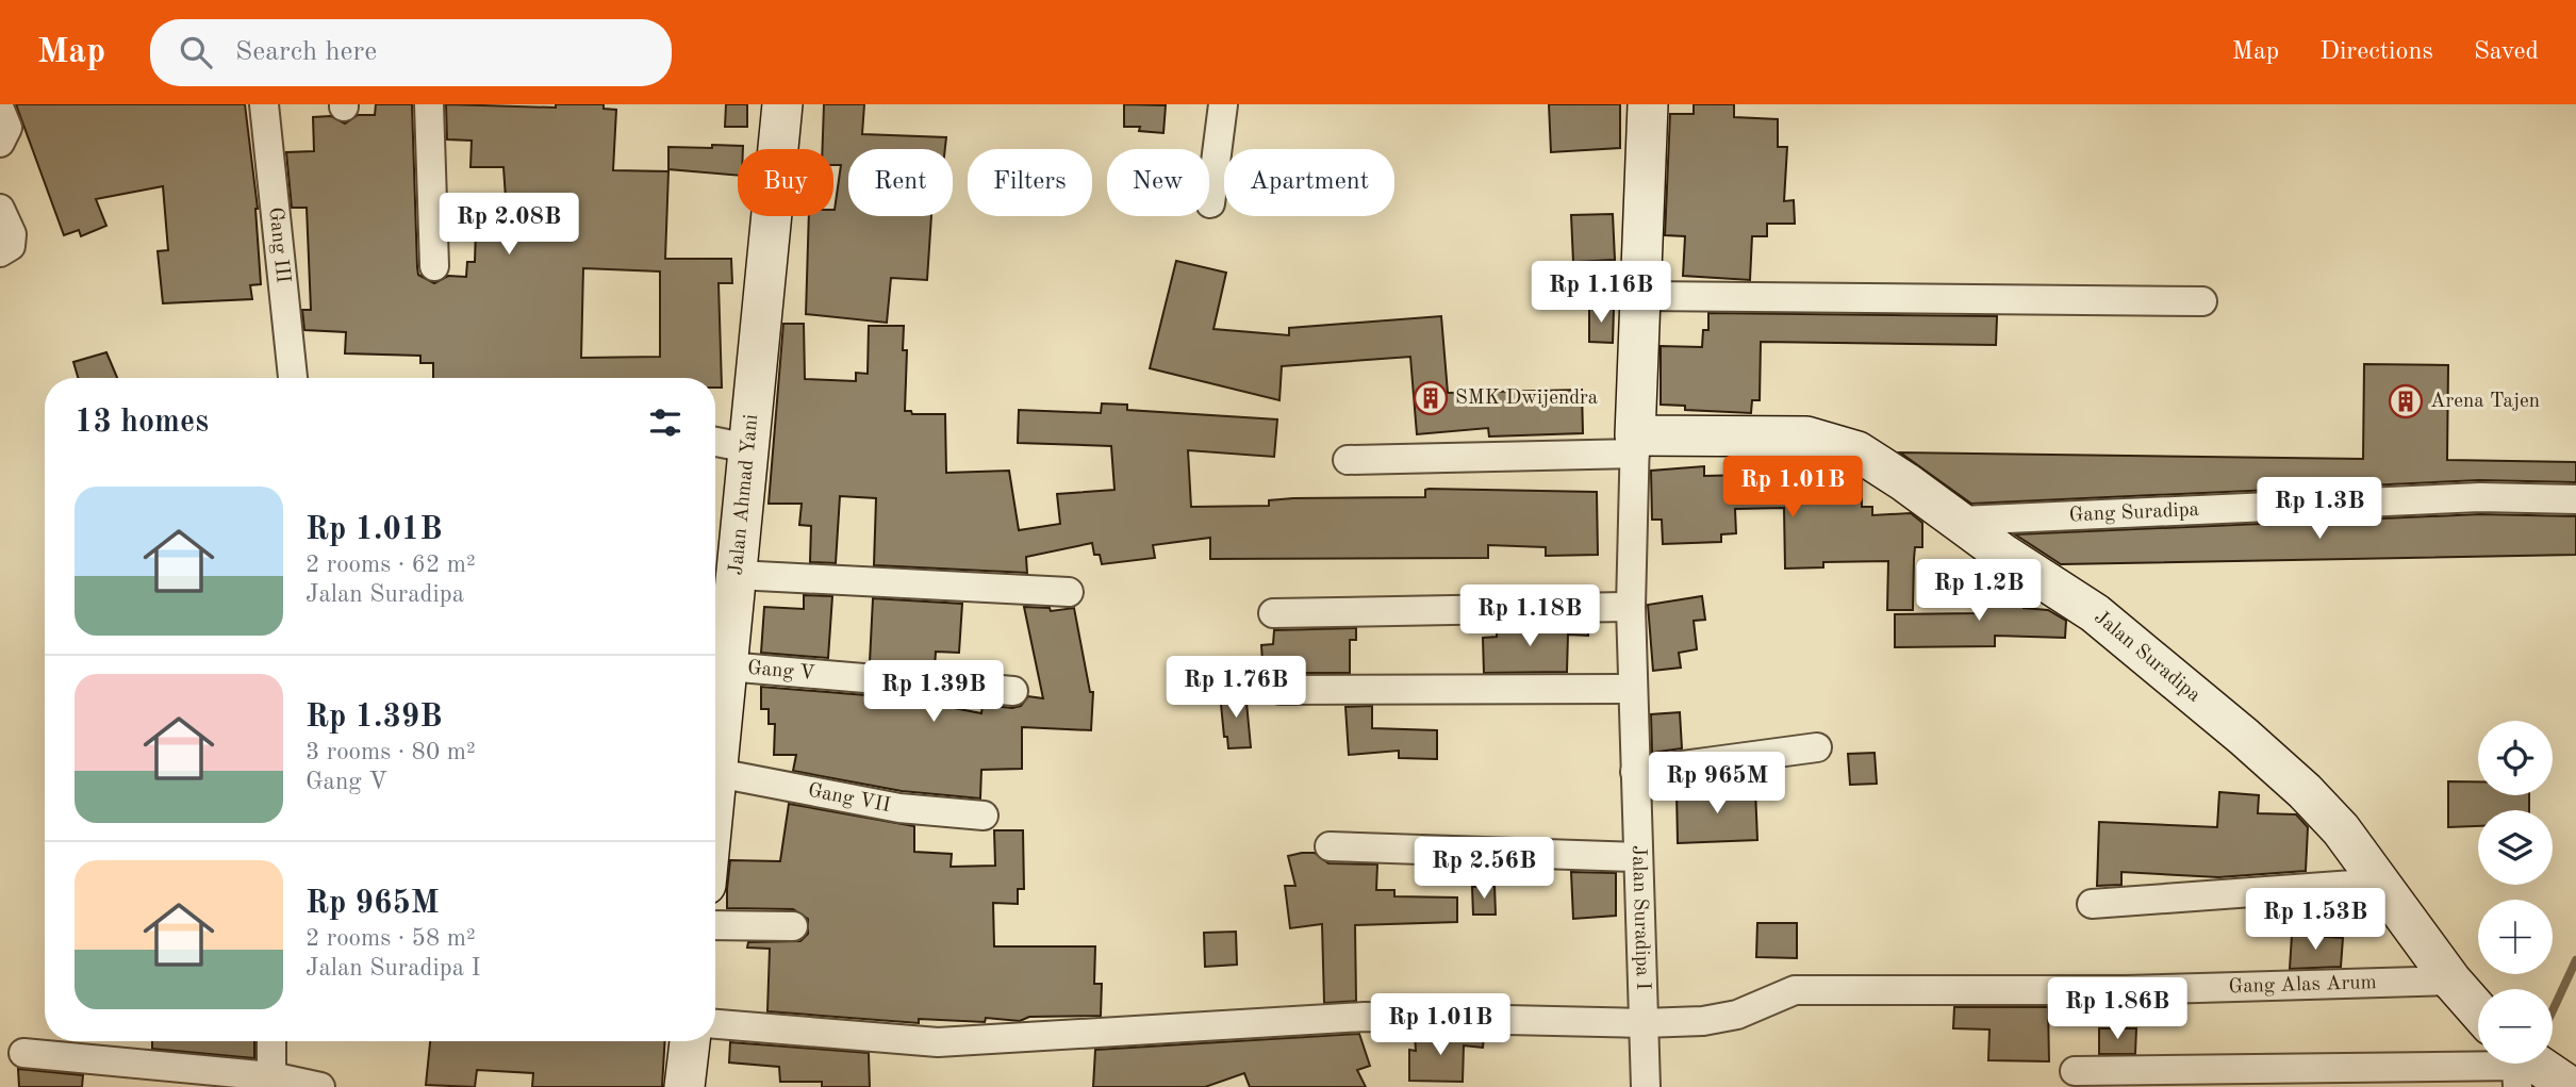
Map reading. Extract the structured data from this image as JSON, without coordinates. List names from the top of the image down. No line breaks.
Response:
{"streets":{"street":["Gang III","Jalan Ahmad Yani","Gang Suradipa","Jalan Suradipa","Gang V","Gang VII","Jalan Suradipa I","Gang Alas Arum"]},"crossings":[["Jalan Ahmad Yani","Gang V"],["Jalan Ahmad Yani","Gang VII"],["Gang Suradipa","Jalan Suradipa"],["Jalan Suradipa","Jalan Suradipa I"],["Jalan Suradipa","Gang Alas Arum"],["Jalan Suradipa I","Gang Alas Arum"]],"places":{"building":["SMK Dwijendra","Arena Tajen"]},"page":{"header":"Map","search":"Search here","nav":["Map","Directions","Saved"],"chip":["Buy","Rent","Filters","New","Apartment"],"price":["Rp 2.08B","Rp 1.16B","Rp 1.01B","Rp 1.3B","Rp 1.2B","Rp 1.18B","Rp 1.76B","Rp 1.39B","Rp 965M","Rp 2.56B","Rp 1.53B","Rp 1.86B","Rp 1.01B"],"heading":"13 homes","list":[{"name":"Rp 1.01B","note":"2 rooms · 62 m² · Jalan Suradipa"},{"name":"Rp 1.39B","note":"3 rooms · 80 m² · Gang V"},{"name":"Rp 965M","note":"2 rooms · 58 m² · Jalan Suradipa I"}],"map_buttons":["+","−"]}}
